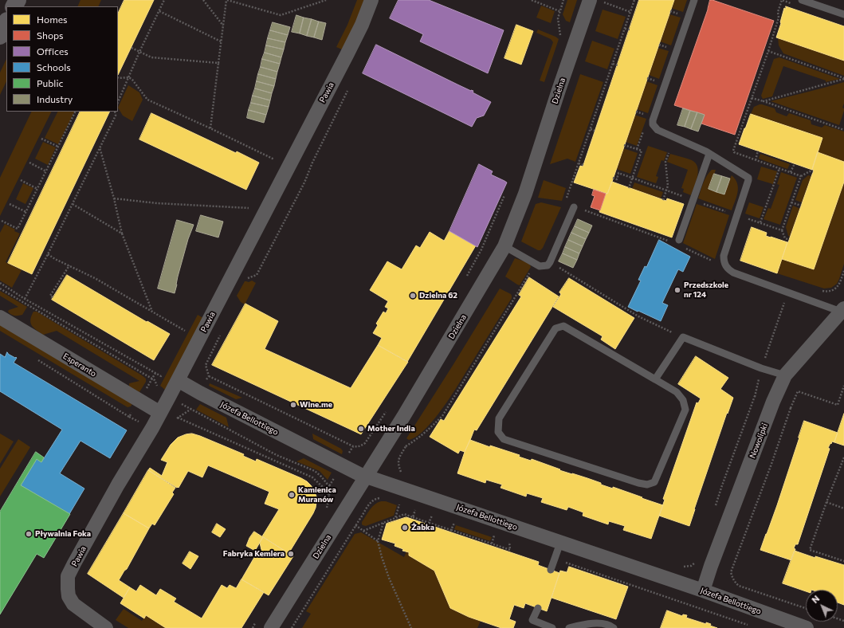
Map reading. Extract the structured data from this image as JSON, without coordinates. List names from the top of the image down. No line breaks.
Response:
{"streets":{"street":["Dzielna","Pawia","Esperanto","Józefa Bellottiego","Nowolipki"]},"crossings":[["Dzielna","Józefa Bellottiego"],["Pawia","Esperanto"],["Pawia","Józefa Bellottiego"],["Józefa Bellottiego","Nowolipki"]],"places":["Przedszkole nr 124","Dzielna 62","Wine.me","Mother India","Kamienica Muranów","Żabka","Pływalnia Foka","Fabryka Kemlera"],"legend":["Homes","Shops","Offices","Schools","Public","Industry"],"north":"top left"}
